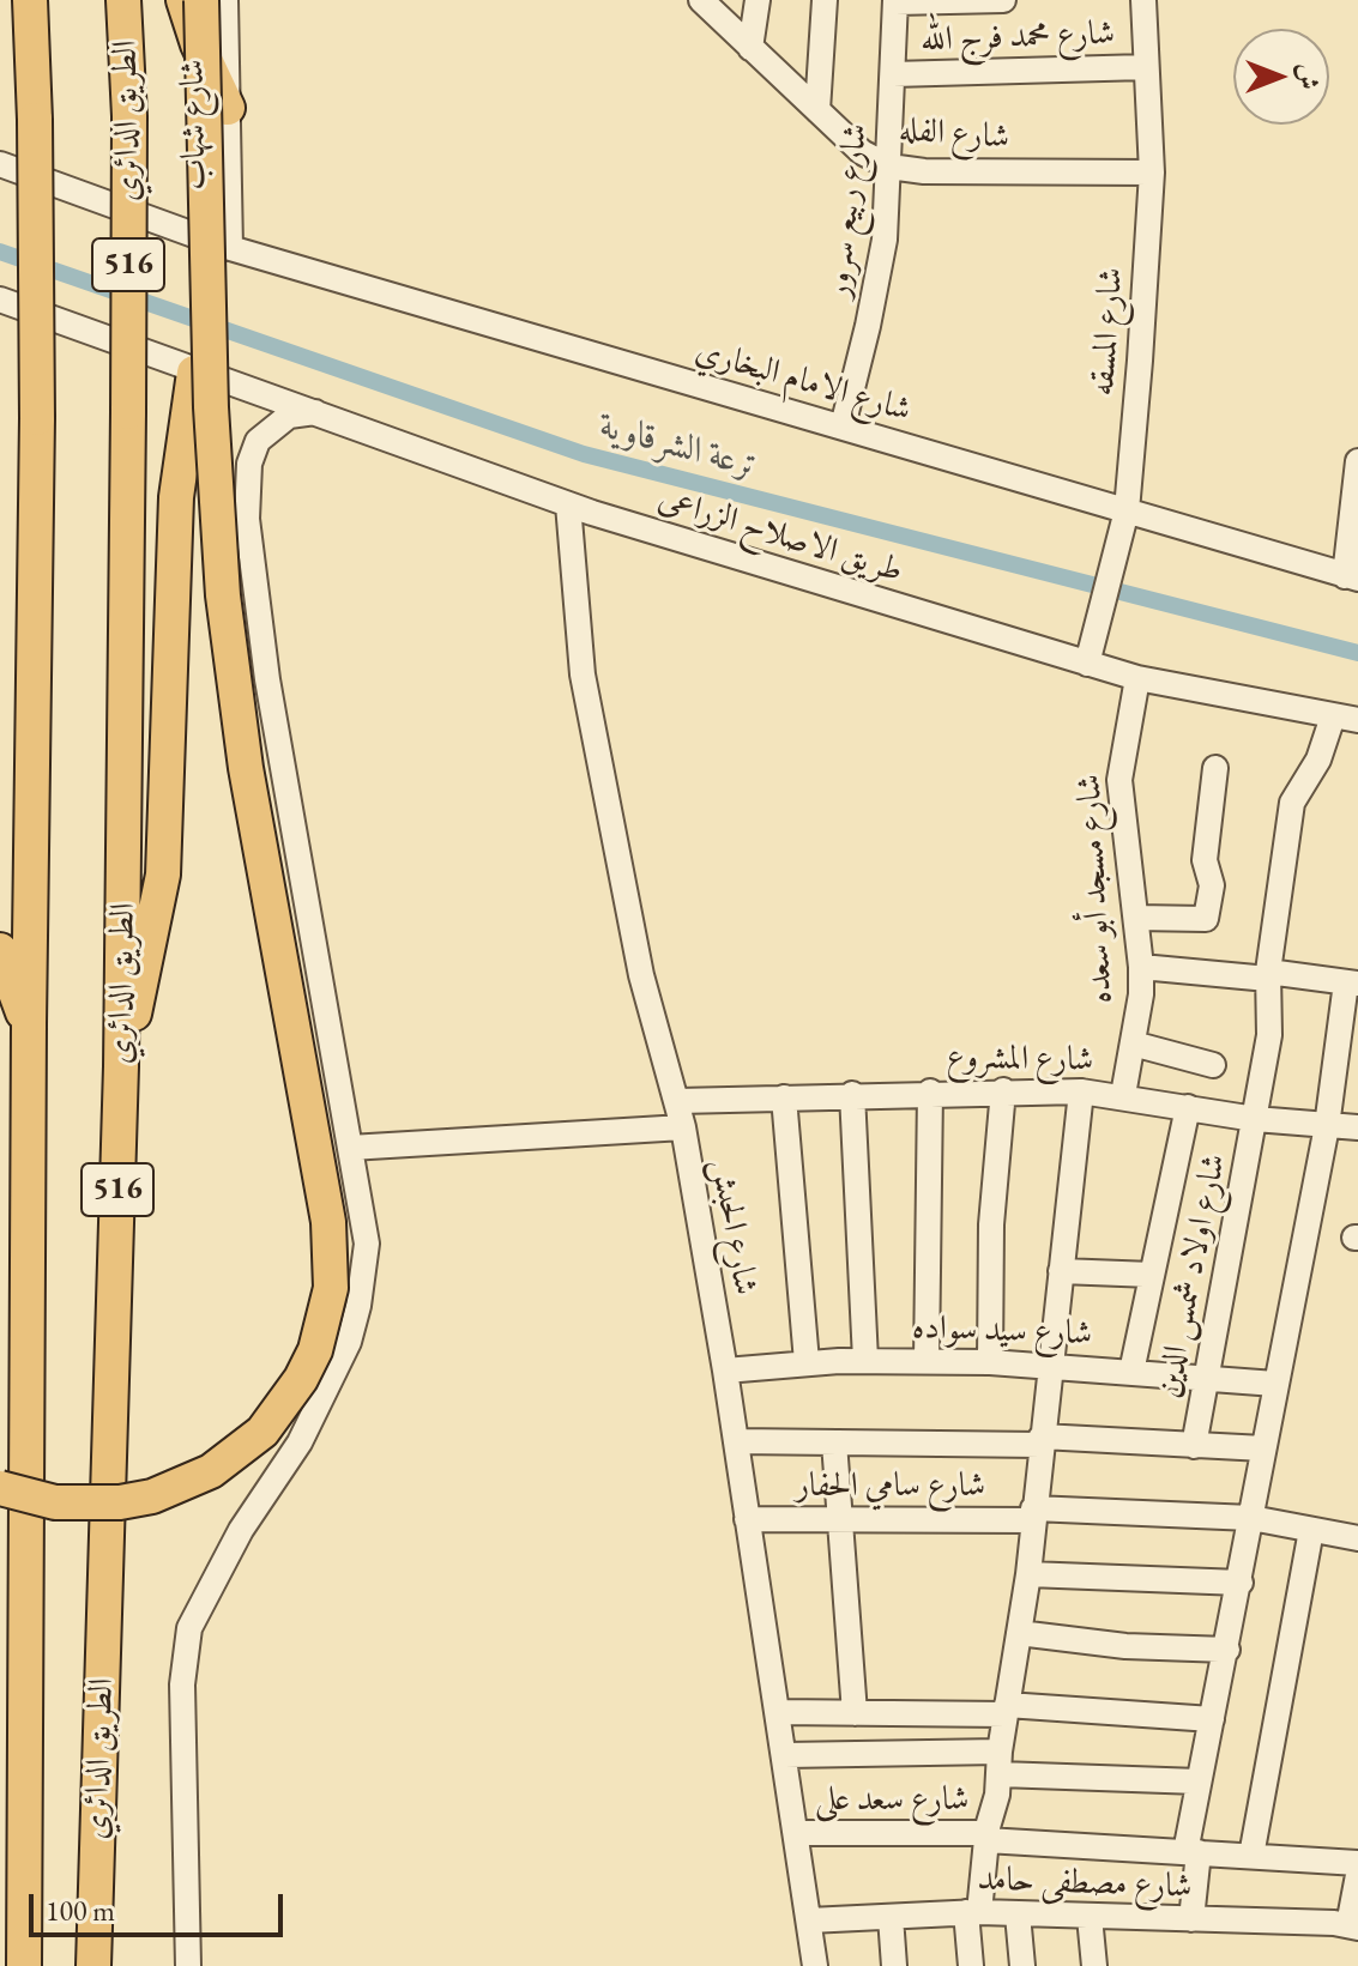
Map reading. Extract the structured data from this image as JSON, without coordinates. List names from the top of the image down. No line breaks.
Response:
{"streets":{"highway":["الطريق الدائري","516"],"street":["شارع محمد فرج الله","شارع شهاب","شارع الفله","شارع ربيع سرور","شارع المسقه","شارع الامام البخاري","طريق الاصلاح الزراعى","شارع مسجد أبو سعده","شارع المشروع","شارع الحبش","شارع اولاد شمس الدين","شارع سيد سواده","شارع سامي الحفار","شارع سعد على","شارع مصطفى حامد"]},"crossings":[["شارع محمد فرج الله","شارع ربيع سرور"],["شارع محمد فرج الله","شارع المسقه"],["شارع شهاب","شارع الامام البخاري"],["شارع الفله","شارع ربيع سرور"],["شارع الفله","شارع المسقه"],["شارع ربيع سرور","شارع الامام البخاري"],["شارع المسقه","شارع الامام البخاري"],["شارع المسقه","طريق الاصلاح الزراعى"],["طريق الاصلاح الزراعى","شارع مسجد أبو سعده"],["طريق الاصلاح الزراعى","شارع الحبش"],["طريق الاصلاح الزراعى","شارع اولاد شمس الدين"],["شارع مسجد أبو سعده","شارع المشروع"],["شارع المشروع","شارع الحبش"],["شارع المشروع","شارع اولاد شمس الدين"],["شارع الحبش","شارع سيد سواده"],["شارع الحبش","شارع سامي الحفار"],["شارع الحبش","شارع سعد على"],["شارع الحبش","شارع مصطفى حامد"],["شارع اولاد شمس الدين","شارع سيد سواده"]],"water":["ترعة الشرقاوية"],"scale_bar":"100 m","north":"right"}
